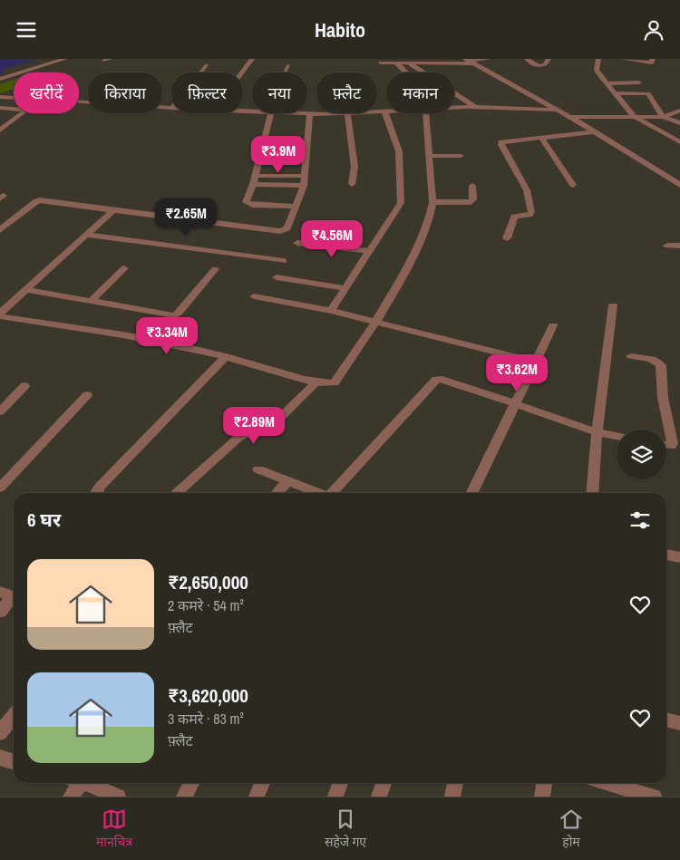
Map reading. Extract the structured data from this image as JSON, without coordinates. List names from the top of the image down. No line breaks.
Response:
{"page":{"header":"Habito","chip":["खरीदें","किराया","फ़िल्टर","नया","फ़्लैट","मकान"],"price":["₹3.9M","₹2.65M","₹4.56M","₹3.34M","₹3.62M","₹2.89M"],"heading":"6 घर","list":[{"name":"₹2,650,000","note":"2 कमरे · 54 m² · फ़्लैट"},{"name":"₹3,620,000","note":"3 कमरे · 83 m² · फ़्लैट"}],"tabs":["मानचित्र","सहेजे गए","होम"]}}
